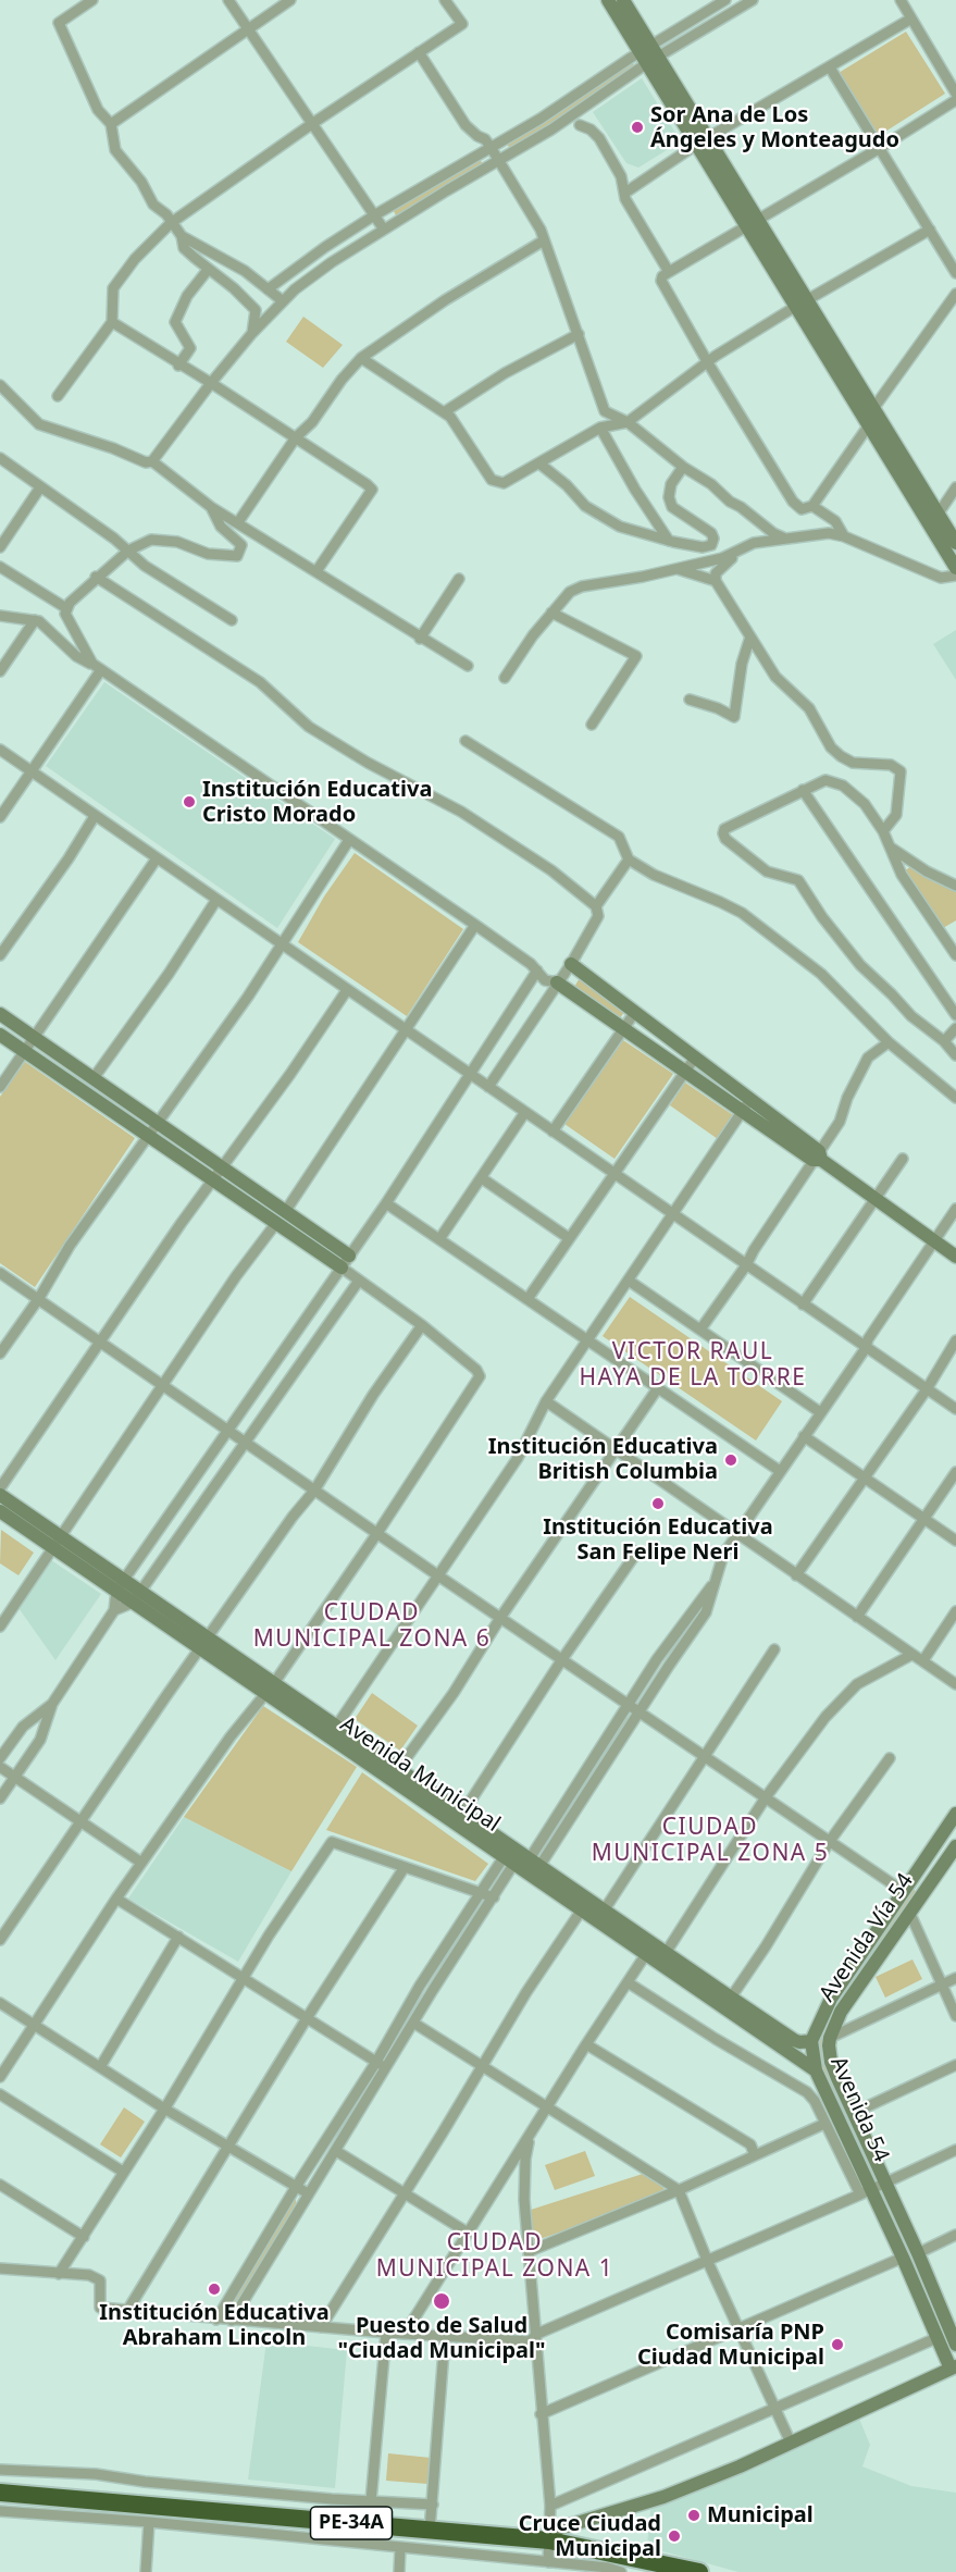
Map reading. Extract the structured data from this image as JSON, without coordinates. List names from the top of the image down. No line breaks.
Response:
{"streets":{"highway":["PE-34A"],"street":["Avenida Municipal","Avenida Vía 54","Avenida 54"]},"crossings":[["Avenida Municipal","Avenida 54"]],"districts":["VICTOR RAUL HAYA DE LA TORRE","CIUDAD MUNICIPAL ZONA 6","CIUDAD MUNICIPAL ZONA 5","CIUDAD MUNICIPAL ZONA 1"],"places":["Sor Ana de Los Ángeles y Monteagudo","Institución Educativa Cristo Morado","Institución Educativa British Columbia","Institución Educativa San Felipe Neri","Institución Educativa Abraham Lincoln","Puesto de Salud \"Ciudad Municipal\"","Comisaría PNP Ciudad Municipal","Municipal","Cruce Ciudad Municipal"]}
